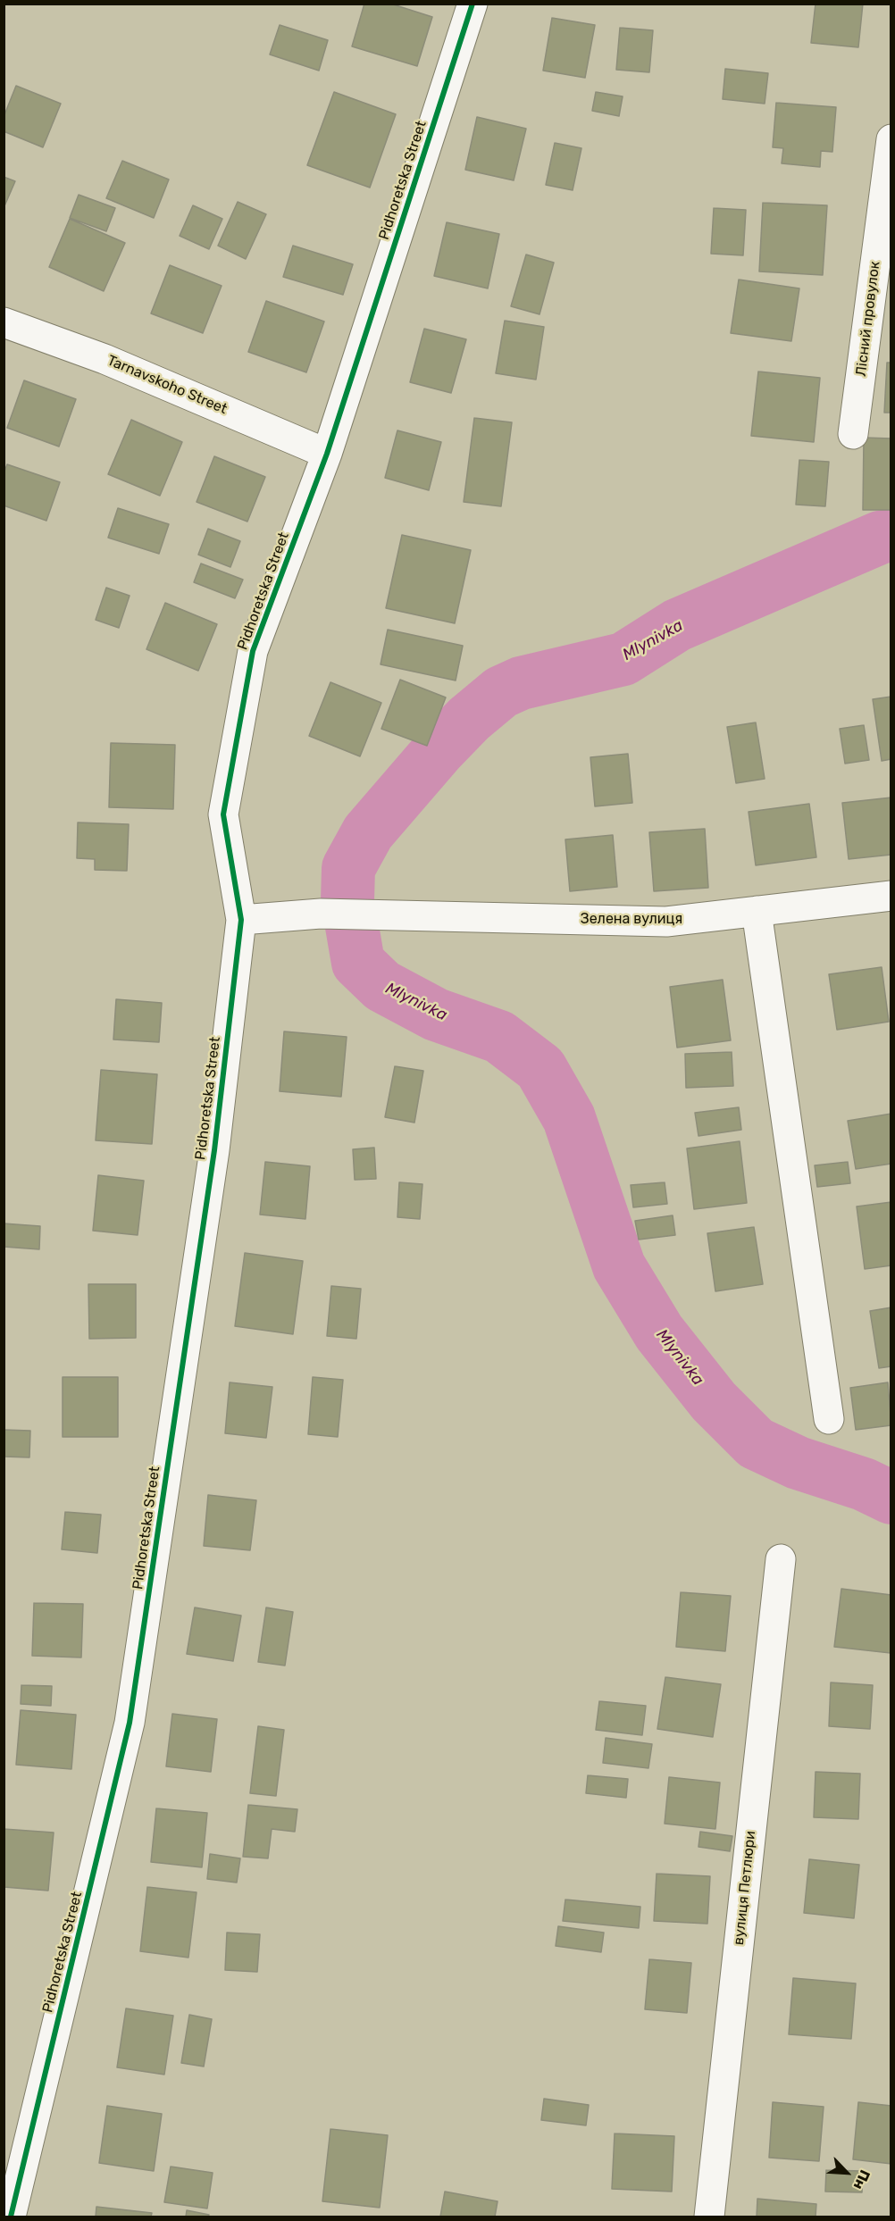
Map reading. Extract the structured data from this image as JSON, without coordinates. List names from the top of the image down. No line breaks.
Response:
{"streets":{"street":["Pidhoretska Street","Лісний провулок","Tarnavskoho Street","Зелена вулиця","вулиця Петлюри"]},"crossings":[["Pidhoretska Street","Tarnavskoho Street"],["Pidhoretska Street","Зелена вулиця"]],"water":["Mlynivka"],"north":"bottom right"}
